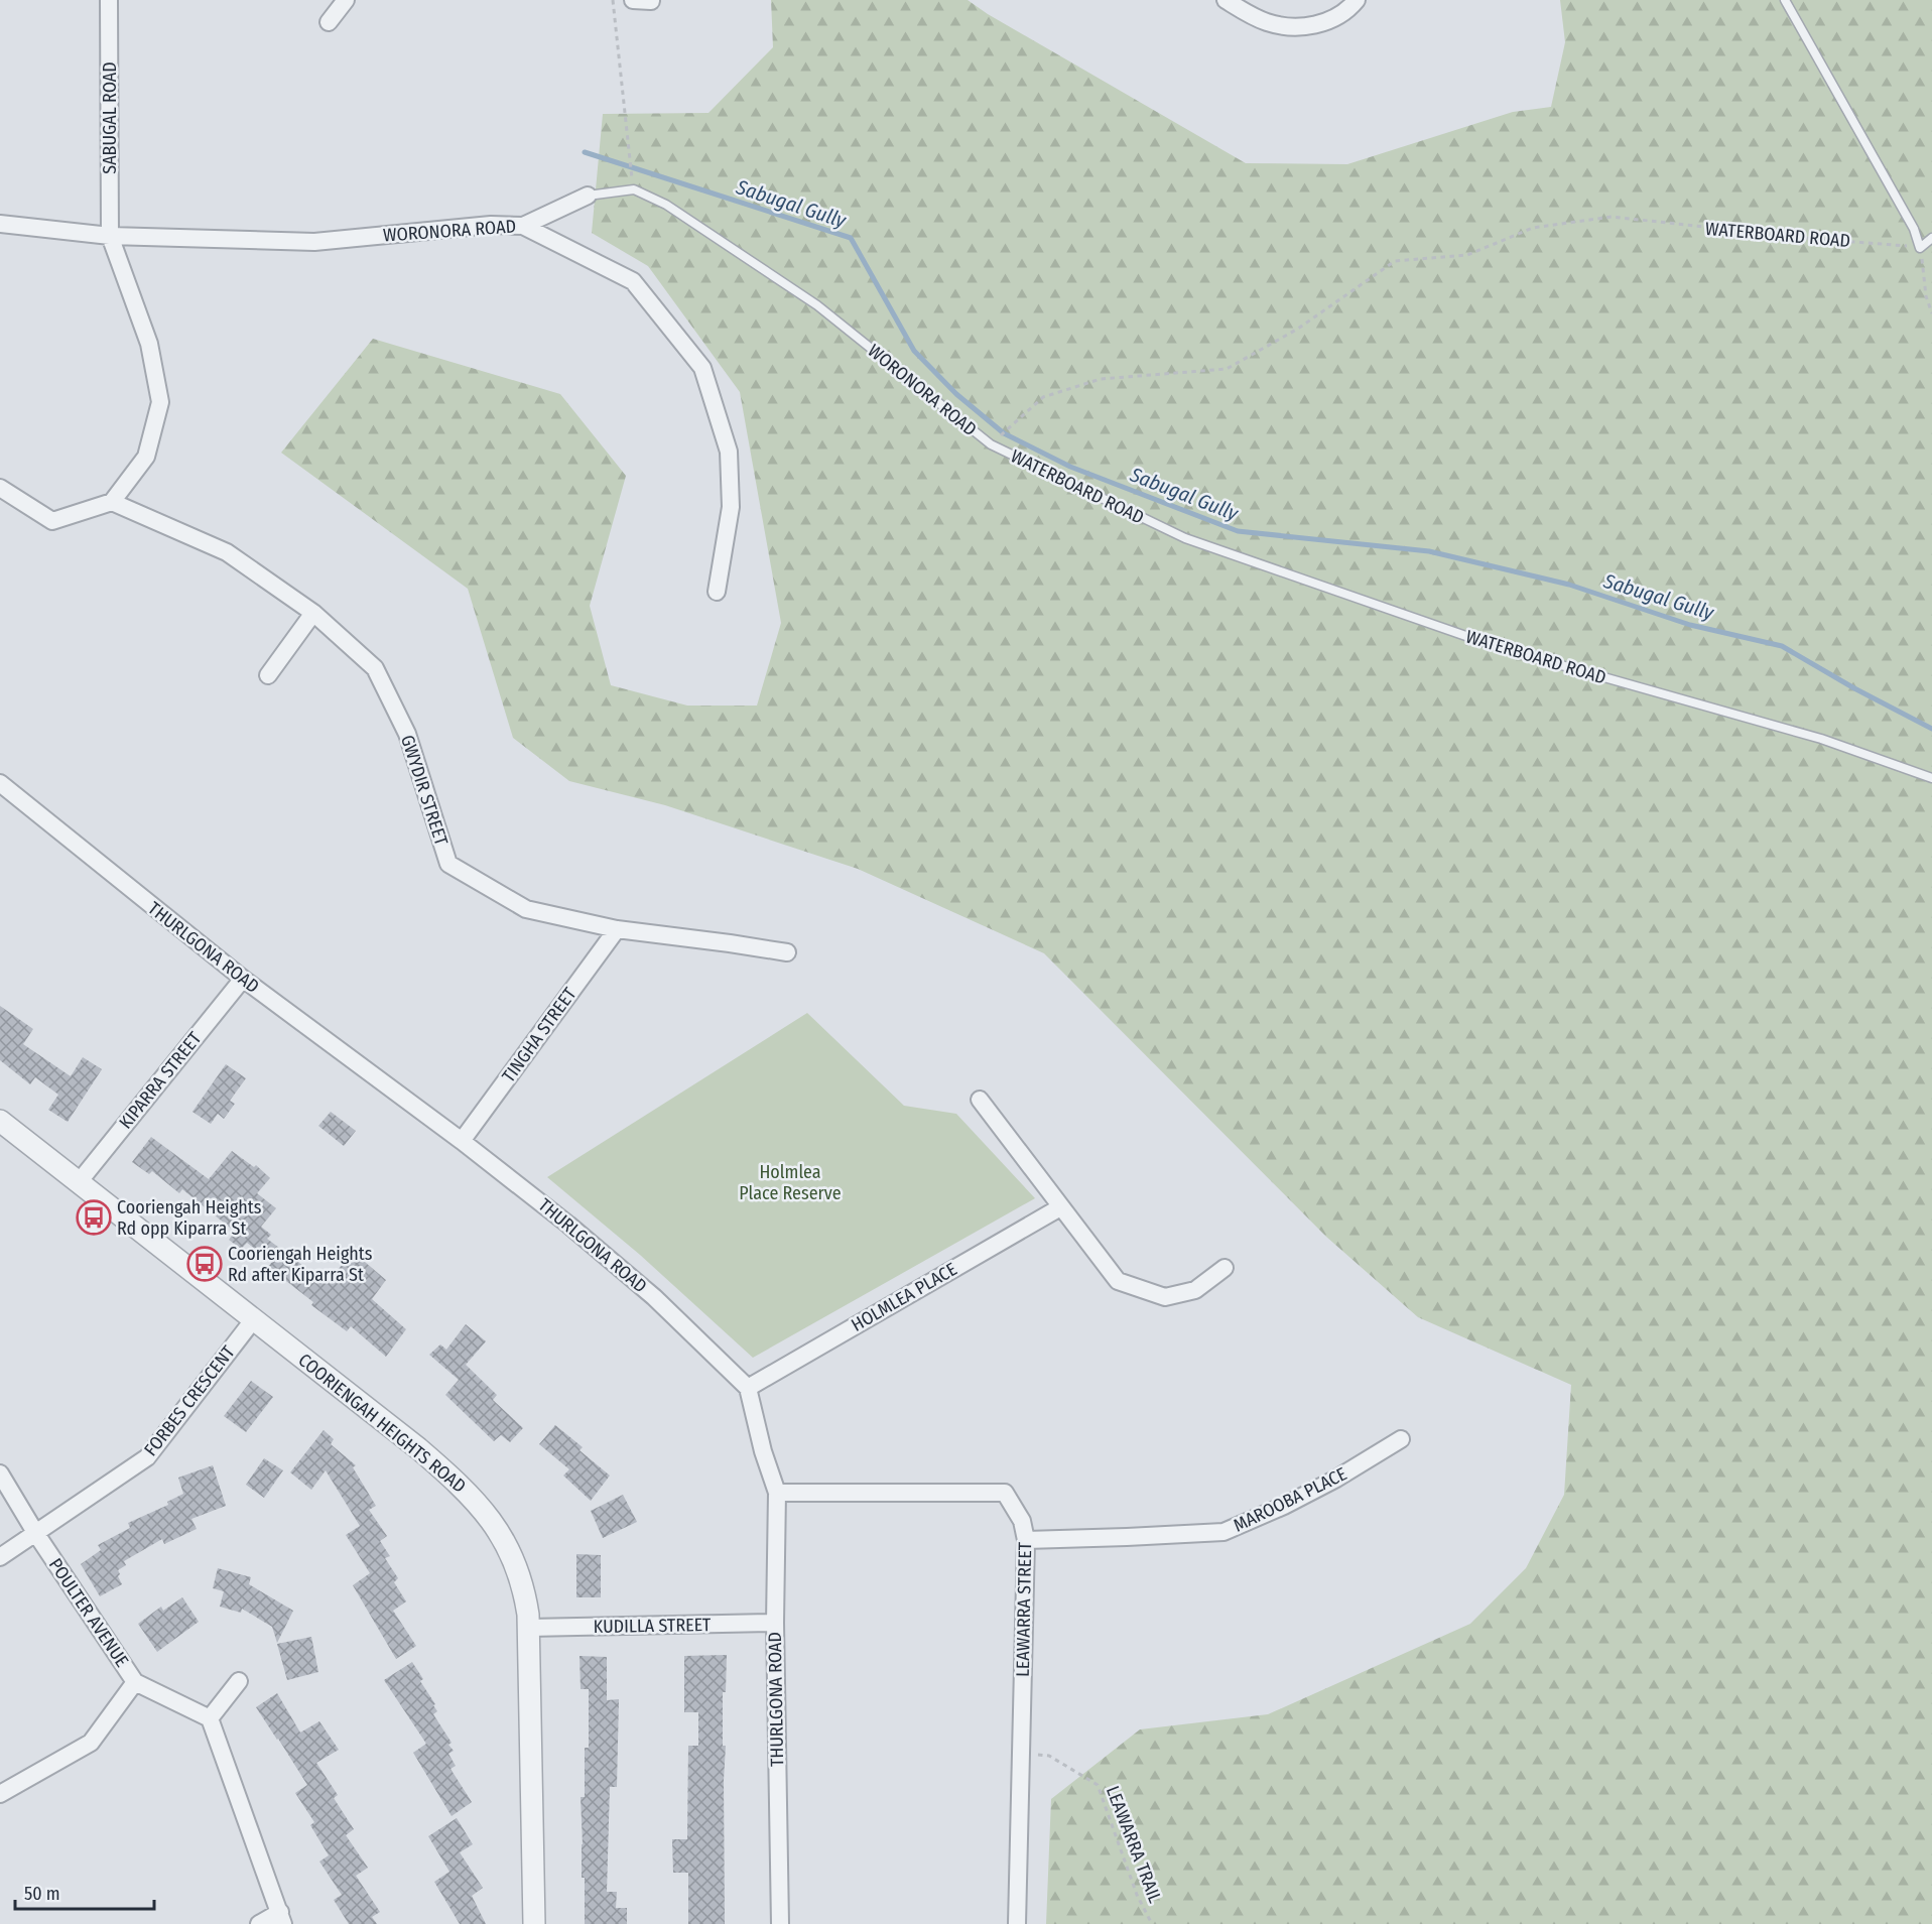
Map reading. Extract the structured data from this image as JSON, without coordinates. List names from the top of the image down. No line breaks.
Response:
{"streets":{"street":["SABUGAL ROAD","WORONORA ROAD","GWYDIR STREET","THURLGONA ROAD","TINGHA STREET","KIPARRA STREET","HOLMLEA PLACE","FORBES CRESCENT","COORIENGAH HEIGHTS ROAD","MAROOBA PLACE","LEAWARRA STREET","POULTER AVENUE","KUDILLA STREET"],"lane":["WATERBOARD ROAD"],"path":["LEAWARRA TRAIL"]},"crossings":[["SABUGAL ROAD","WORONORA ROAD"],["WORONORA ROAD","WATERBOARD ROAD"],["GWYDIR STREET","TINGHA STREET"],["THURLGONA ROAD","TINGHA STREET"],["THURLGONA ROAD","KIPARRA STREET"],["THURLGONA ROAD","HOLMLEA PLACE"],["THURLGONA ROAD","LEAWARRA STREET"],["THURLGONA ROAD","KUDILLA STREET"],["KIPARRA STREET","COORIENGAH HEIGHTS ROAD"],["FORBES CRESCENT","COORIENGAH HEIGHTS ROAD"],["FORBES CRESCENT","POULTER AVENUE"],["COORIENGAH HEIGHTS ROAD","KUDILLA STREET"],["MAROOBA PLACE","LEAWARRA STREET"],["LEAWARRA STREET","LEAWARRA TRAIL"]],"water":["Sabugal Gully"],"parks":["Holmlea Place Reserve"],"places":{"bus stop":["Cooriengah Heights Rd opp Kiparra St","Cooriengah Heights Rd after Kiparra St"]},"scale_bar":"50 m"}
